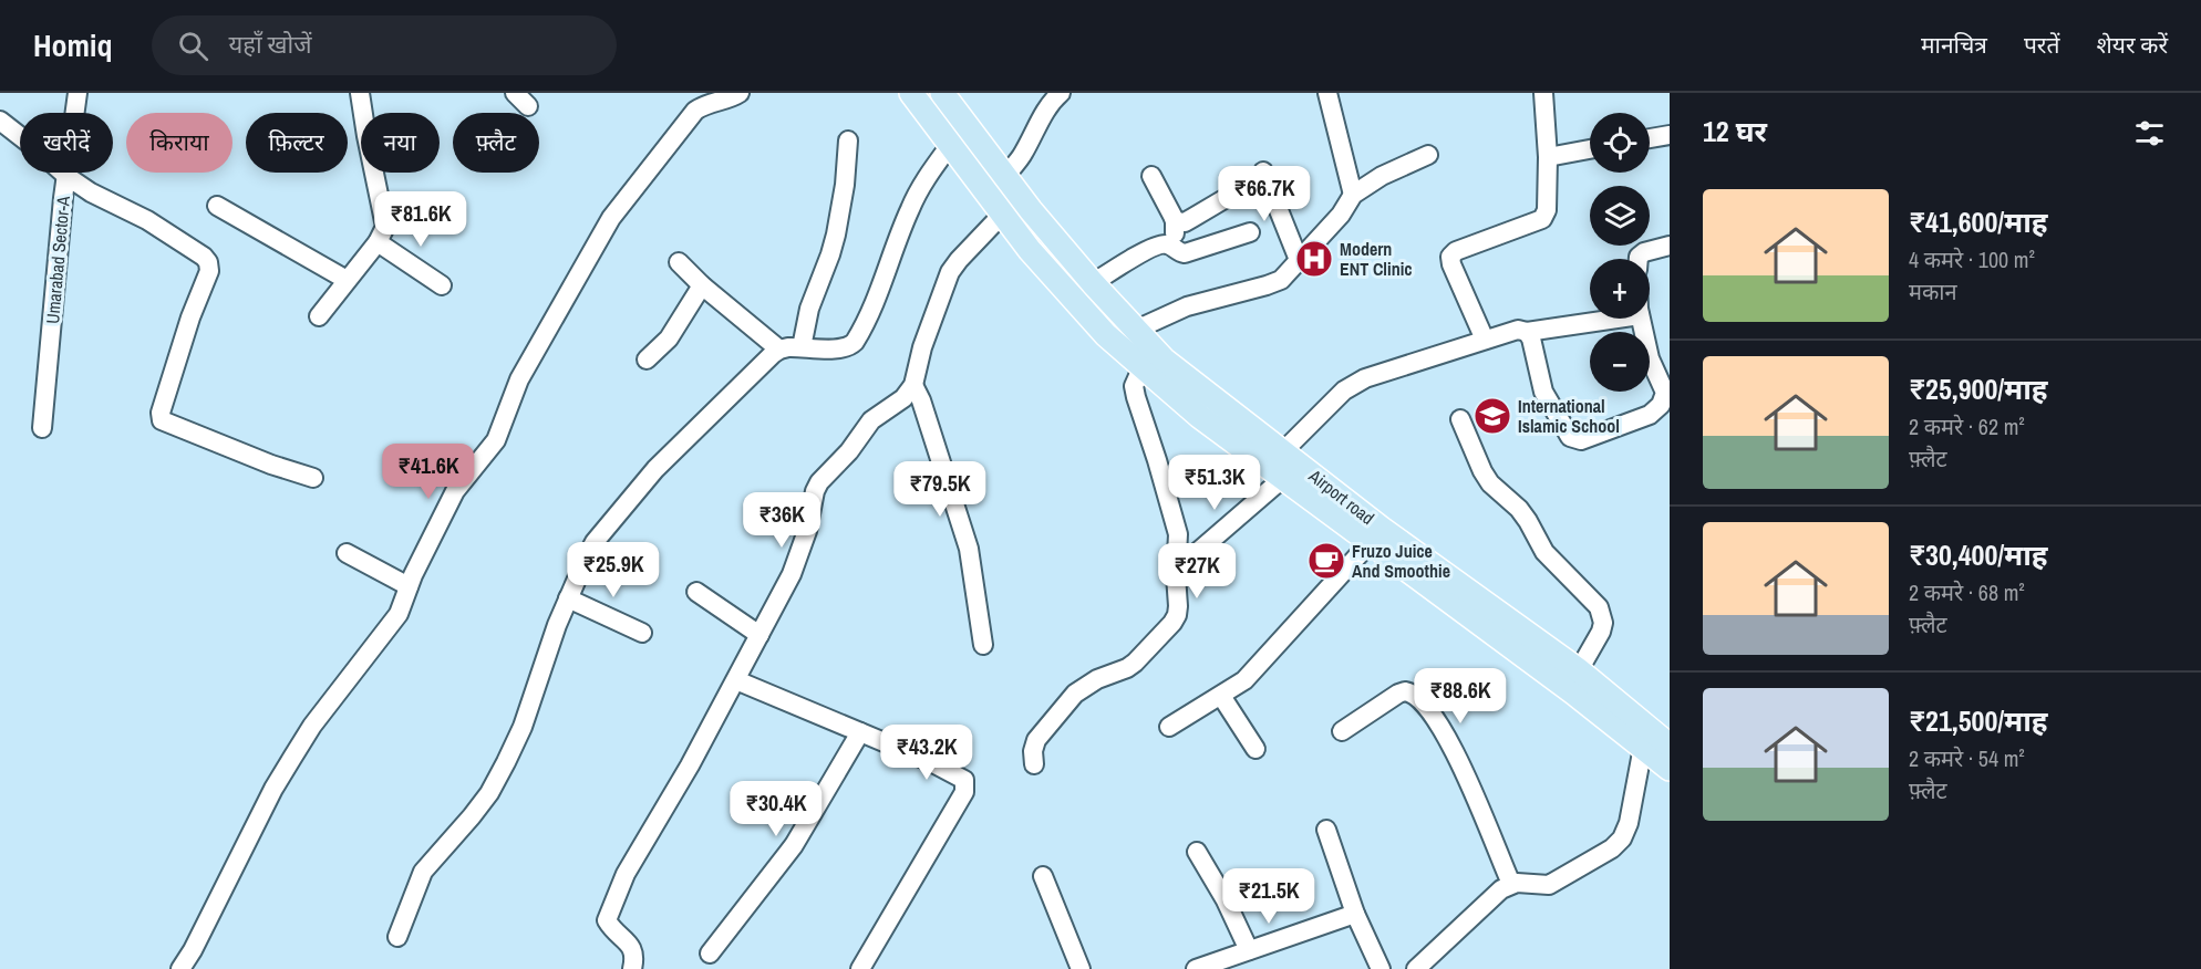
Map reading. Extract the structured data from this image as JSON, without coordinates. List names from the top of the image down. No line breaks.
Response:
{"streets":{"main road":["Airport road"],"street":["Umarabad Sector-A"]},"places":{"hospital":["Modern ENT Clinic"],"school or university":["International Islamic School"],"cafe":["Fruzo Juice And Smoothie"]},"page":{"header":"Homiq","search":"यहाँ खोजें","nav":["मानचित्र","परतें","शेयर करें"],"heading":"12 घर","map_buttons":["+","−"],"chip":["खरीदें","किराया","फ़िल्टर","नया","फ़्लैट"],"price":["₹66.7K","₹81.6K","₹41.6K","₹51.3K","₹79.5K","₹36K","₹25.9K","₹27K","₹88.6K","₹43.2K","₹30.4K","₹21.5K"],"list":[{"name":"₹41,600/माह","note":"4 कमरे · 100 m² · मकान"},{"name":"₹25,900/माह","note":"2 कमरे · 62 m² · फ़्लैट"},{"name":"₹30,400/माह","note":"2 कमरे · 68 m² · फ़्लैट"},{"name":"₹21,500/माह","note":"2 कमरे · 54 m² · फ़्लैट"}]}}
